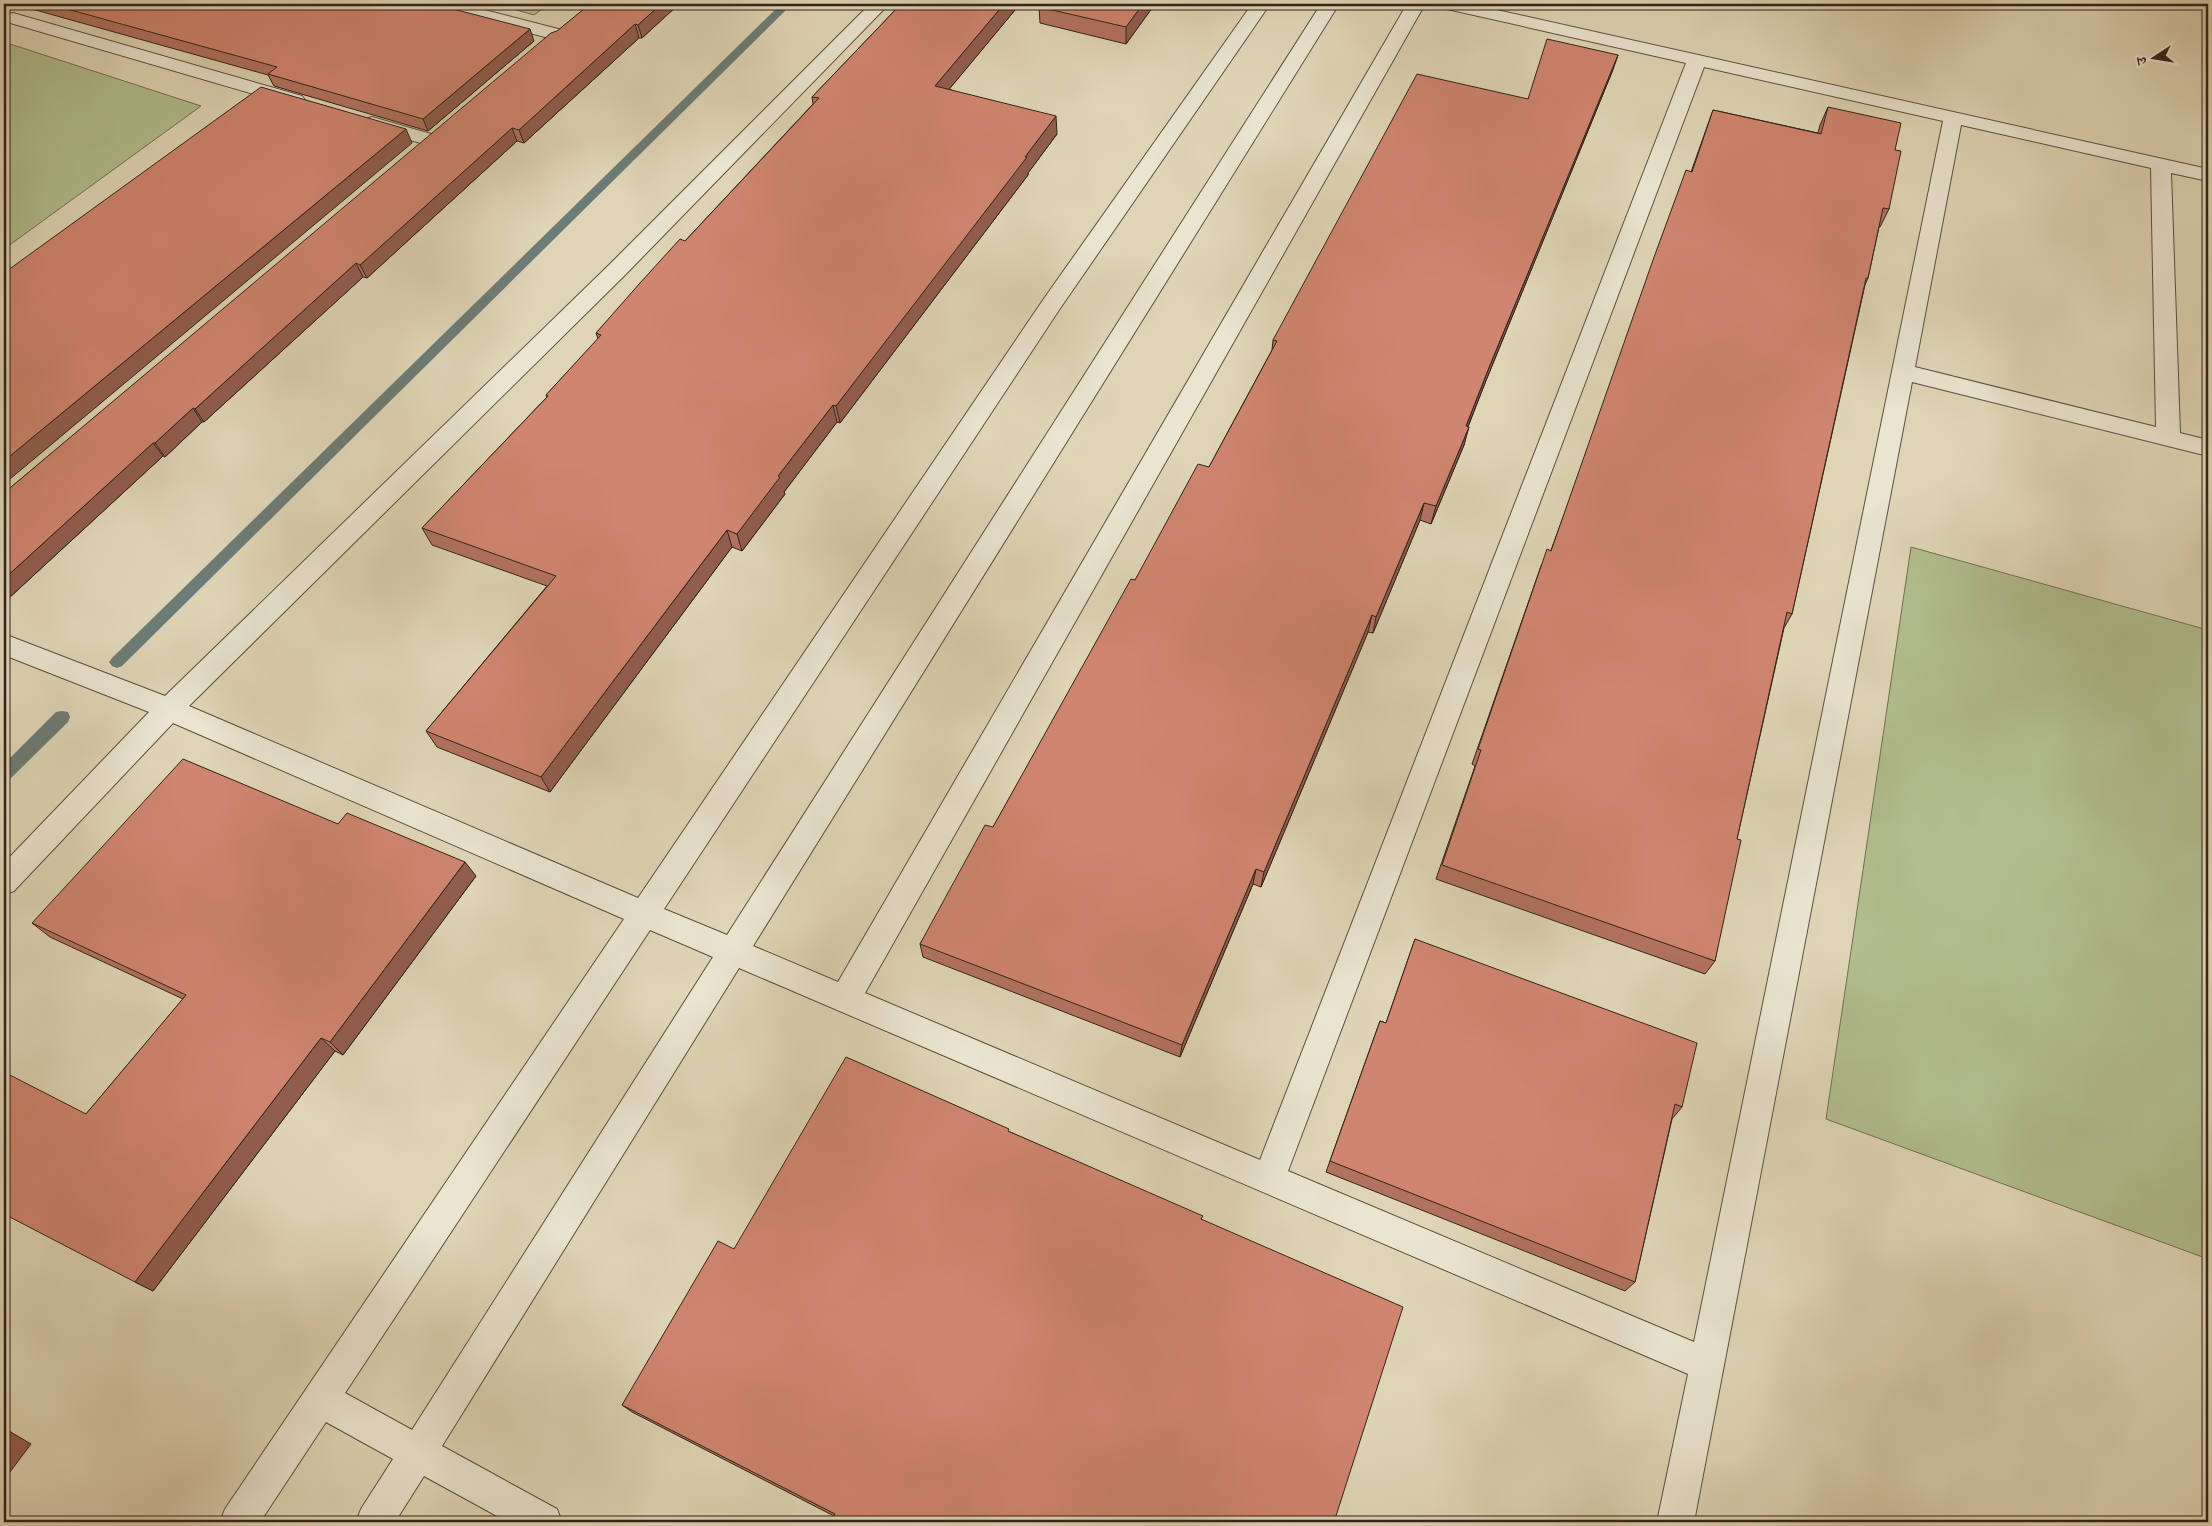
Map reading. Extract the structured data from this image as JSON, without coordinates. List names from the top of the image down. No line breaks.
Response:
{"north":"left"}
